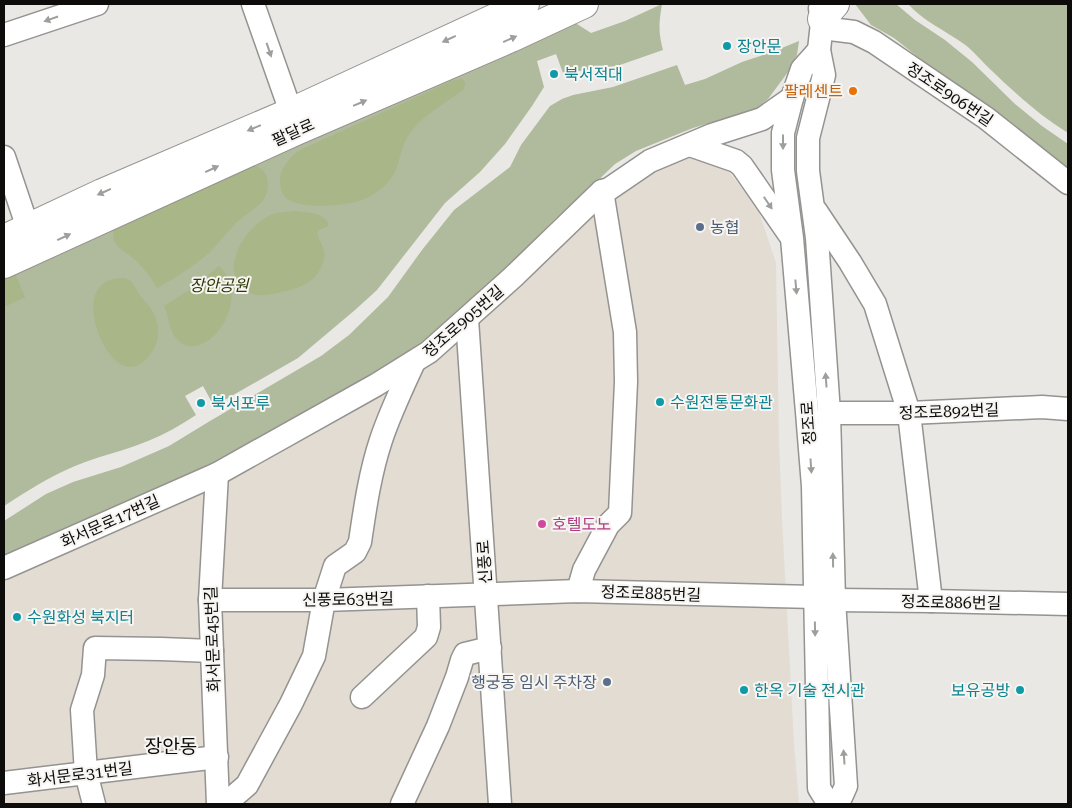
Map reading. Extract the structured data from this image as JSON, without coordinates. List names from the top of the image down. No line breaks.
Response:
{"streets":{"main road":["팔달로"],"street":["정조로906번길","정조로905번길","정조로892번길","정조로","화서문로17번길","신풍로","정조로885번길","신풍로63번길","정조로886번길","화서문로45번길","화서문로31번길"]},"crossings":[["정조로906번길","정조로"],["정조로905번길","정조로"],["정조로905번길","화서문로17번길"],["정조로905번길","신풍로"],["정조로905번길","화서문로45번길"],["정조로892번길","정조로"],["정조로","정조로885번길"],["정조로","정조로886번길"],["화서문로17번길","화서문로45번길"],["신풍로","정조로885번길"],["신풍로","신풍로63번길"],["정조로885번길","신풍로63번길"],["정조로885번길","정조로886번길"],["신풍로63번길","화서문로45번길"],["화서문로45번길","화서문로31번길"]],"districts":["장안동"],"parks":["장안공원"],"places":["장안문","북서적대","팔레센트","농협","수원전통문화관","북서포루","호텔도노","수원화성 북지터","행궁동 임시 주차장","한옥 기술 전시관","보유공방"]}
